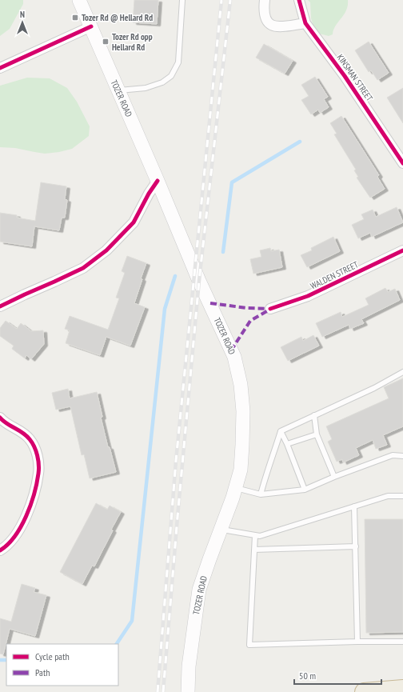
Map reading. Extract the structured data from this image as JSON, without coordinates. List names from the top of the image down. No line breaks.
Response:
{"streets":{"main road":["TOZER ROAD"],"street":["KINSMAN STREET","WALDEN STREET"]},"places":{"transit":["Tozer Rd @ Hellard Rd","Tozer Rd opp Hellard Rd"]},"legend":["Cycle path","Path"],"scale_bar":"50 m","north":"top"}
